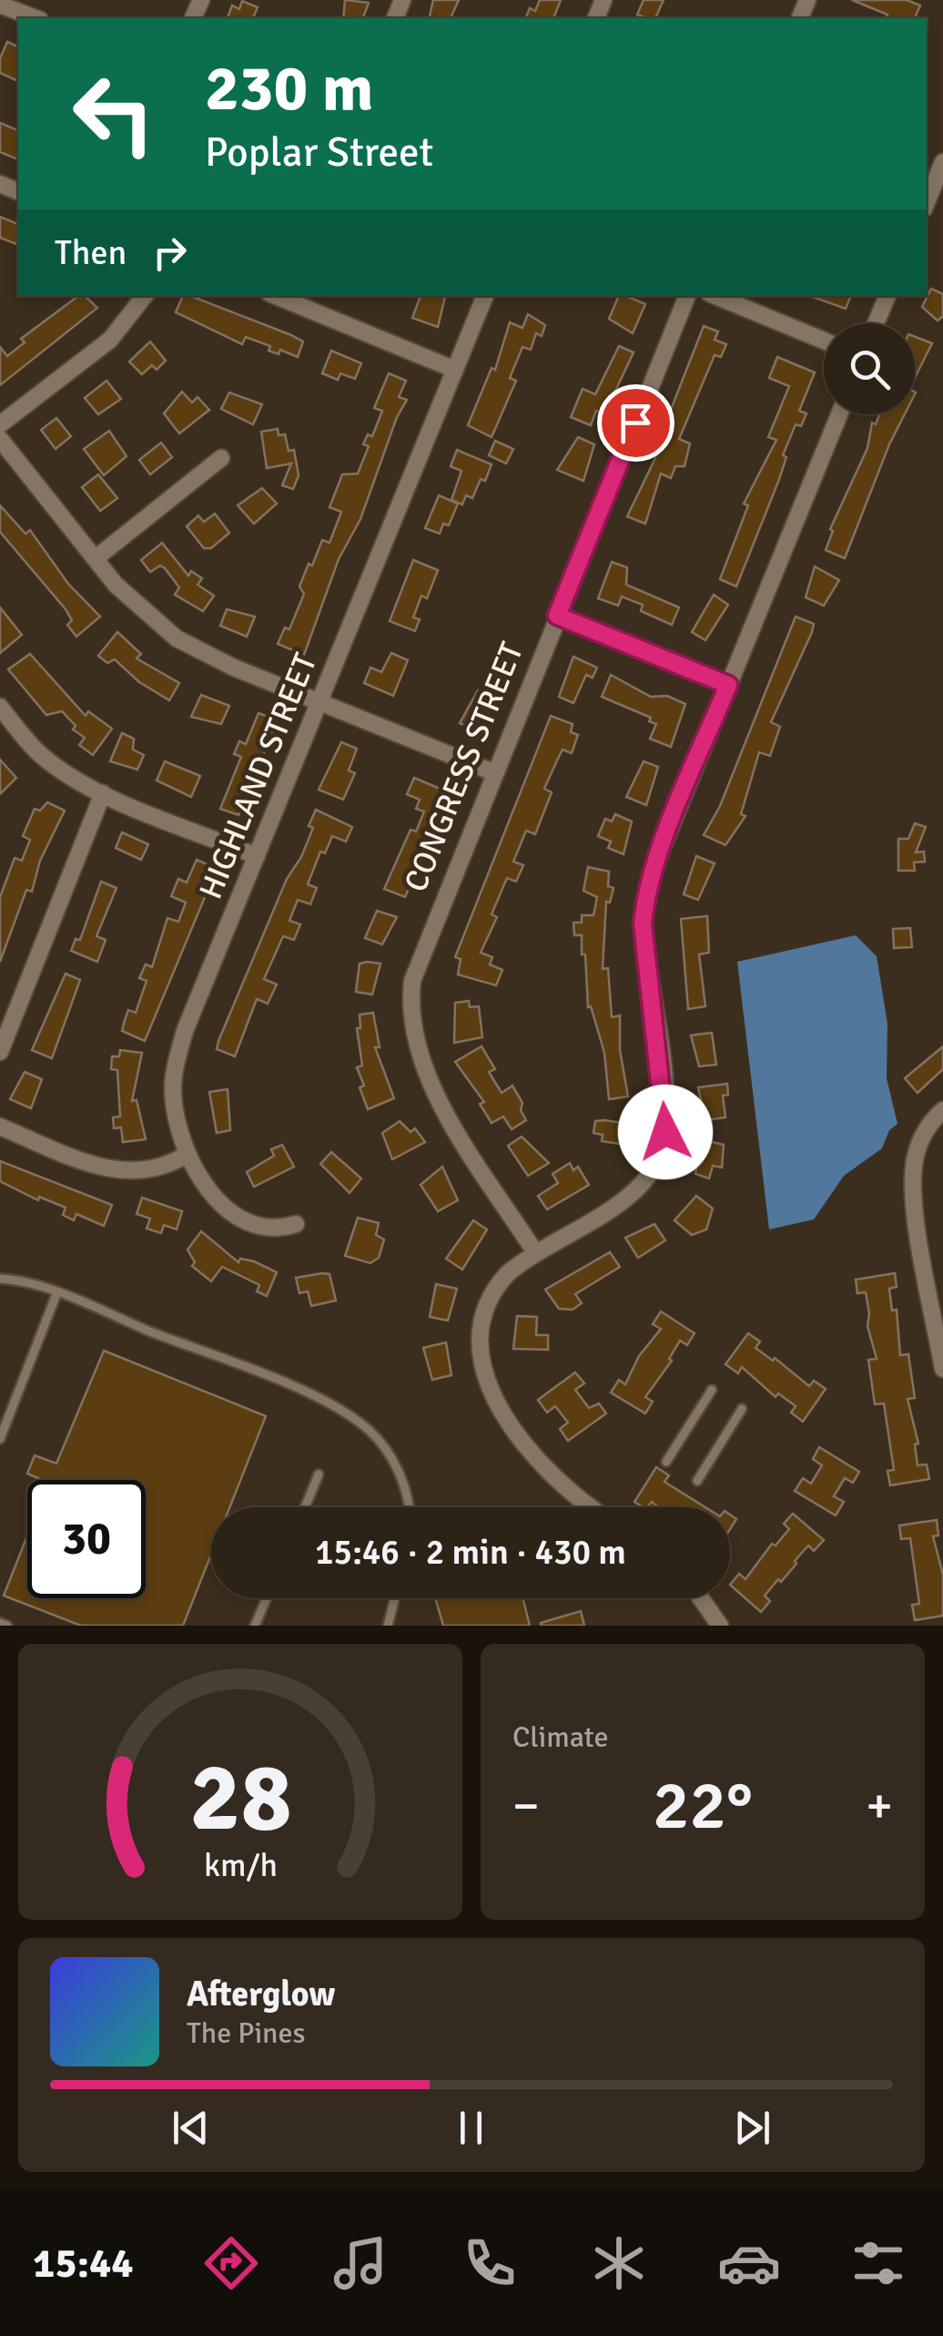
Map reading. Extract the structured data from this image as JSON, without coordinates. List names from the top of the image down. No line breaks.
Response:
{"streets":{"street":["CONGRESS STREET","HIGHLAND STREET"]},"page":{"turn":["230 m","Poplar Street"],"then":"Then","limit":"30","trip":"15:46 · 2 min · 430 m","tile":"Climate","heat":["−","22°","+"],"song":["Afterglow","The Pines"],"tabs":"15:44","gauge":["28","km/h"]}}
